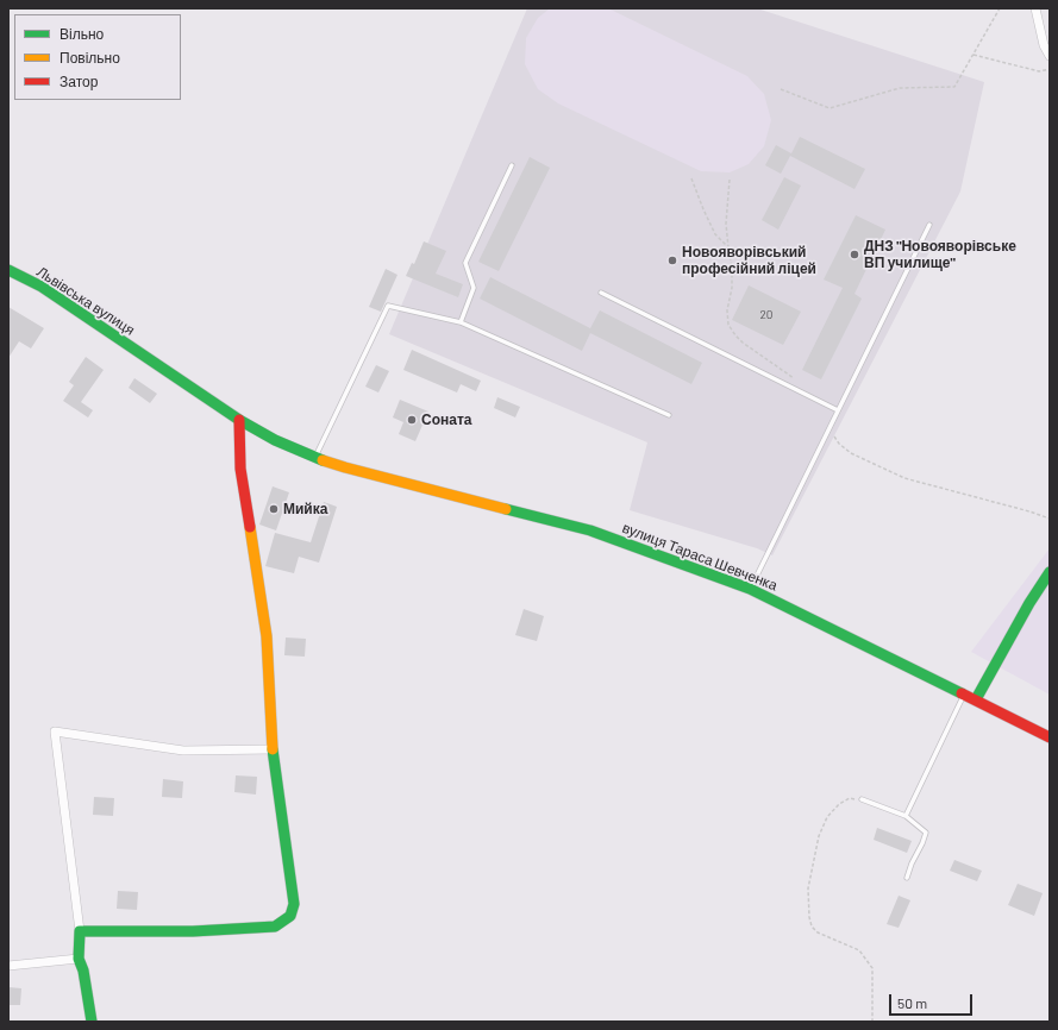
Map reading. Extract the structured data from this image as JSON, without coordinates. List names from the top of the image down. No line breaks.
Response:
{"streets":{"street":["Львівська вулиця","вулиця Тараса Шевченка"]},"crossings":[["Львівська вулиця","вулиця Тараса Шевченка"]],"places":["ДНЗ \"Новояворівське ВП училище\"","Новояворівський професійний ліцей","Соната","Мийка"],"house_numbers":["20"],"legend":["Вільно","Повільно","Затор"],"scale_bar":"50 m"}
